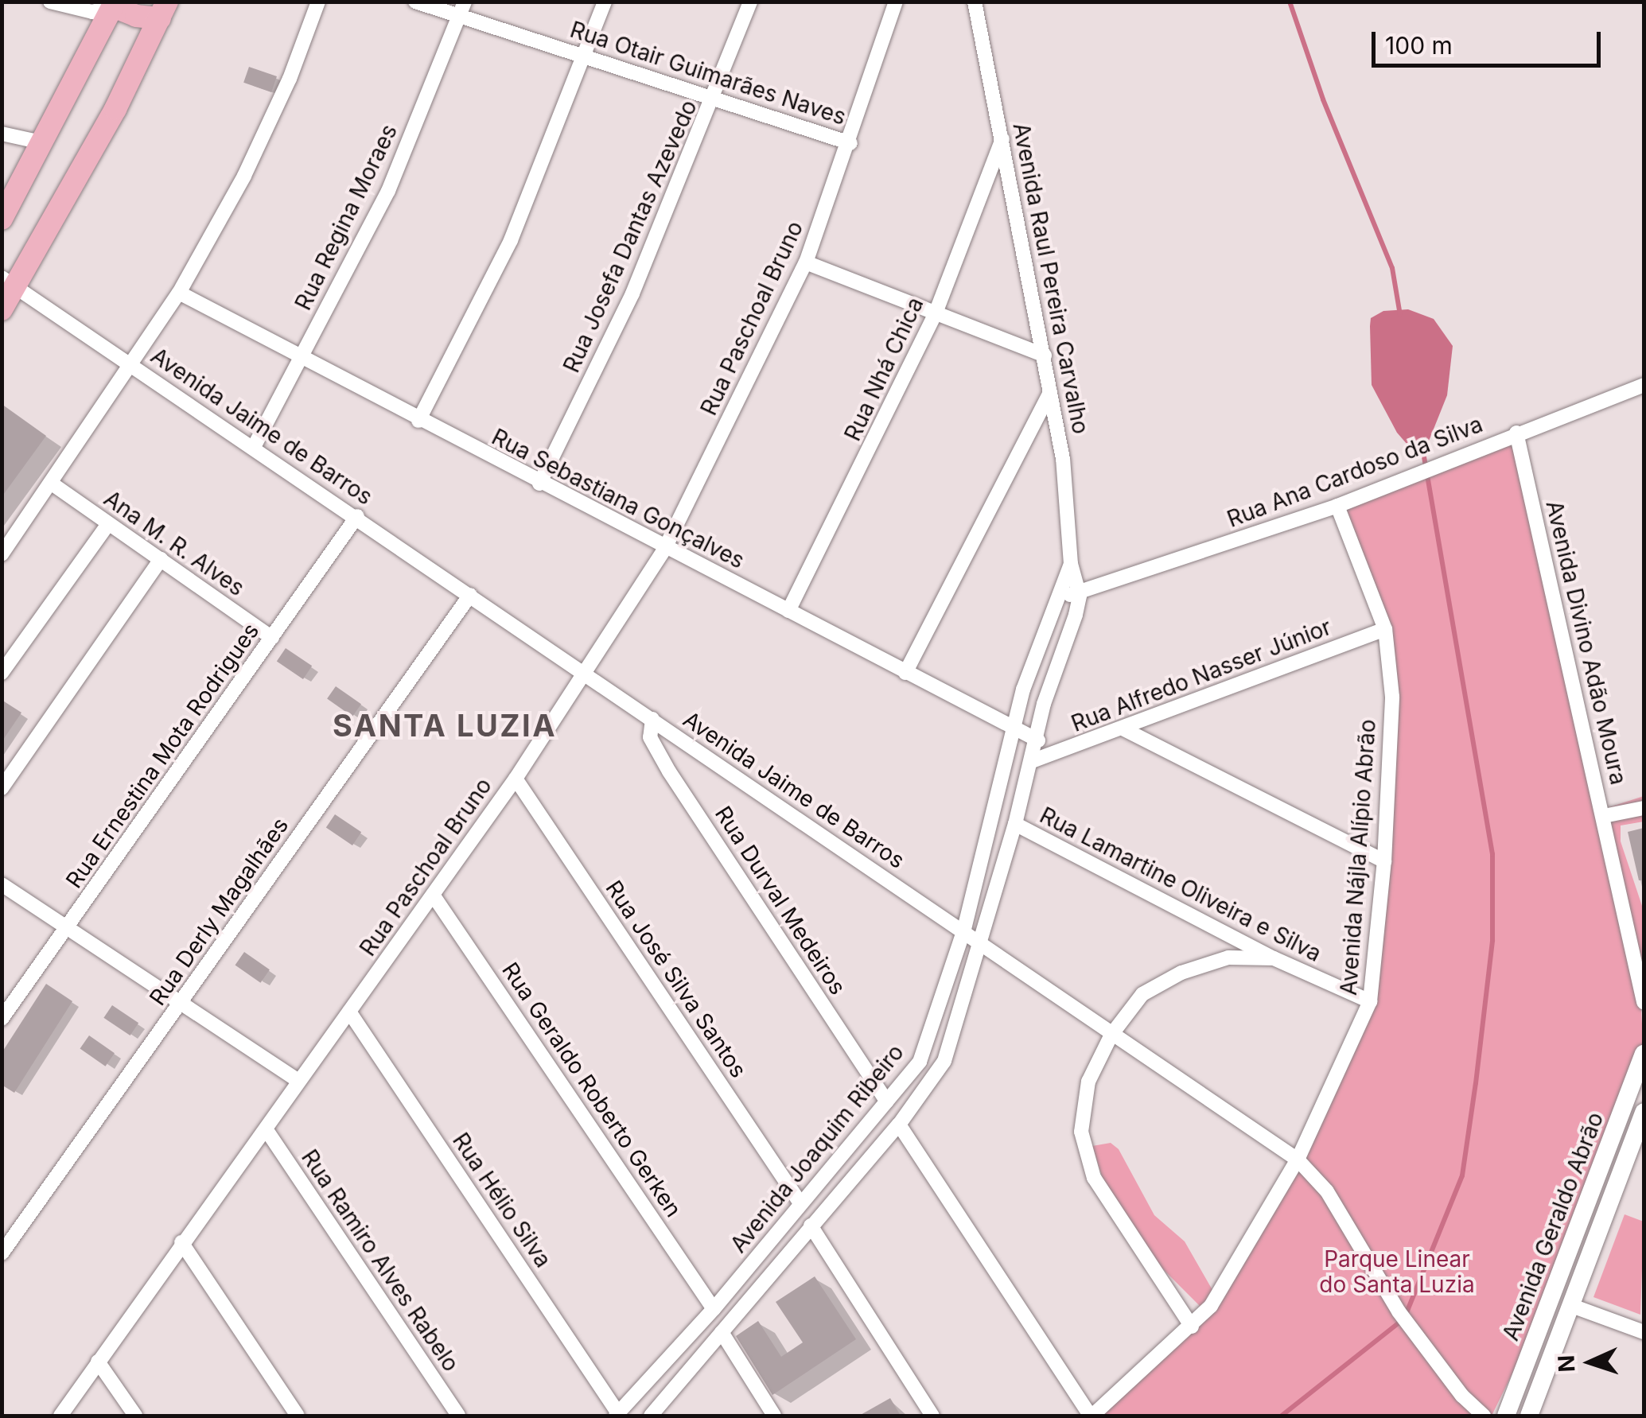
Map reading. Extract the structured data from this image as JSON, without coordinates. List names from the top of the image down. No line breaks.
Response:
{"streets":{"street":["Rua Otair Guimarães Naves","Rua Regina Moraes","Rua Josefa Dantas Azevedo","Avenida Raul Pereira Carvalho","Rua Paschoal Bruno","Rua Nhá Chica","Avenida Jaime de Barros","Rua Ana Cardoso da Silva","Rua Sebastiana Gonçalves","Ana M. R. Alves","Avenida Divino Adão Moura","Rua Alfredo Nasser Júnior","Rua Ernestina Mota Rodrigues","Avenida Nájla Alípio Abrão","Rua Lamartine Oliveira e Silva","Rua Durval Medeiros","Rua Derly Magalhães","Rua José Silva Santos","Rua Geraldo Roberto Gerken","Avenida Joaquim Ribeiro","Rua Hélio Silva","Avenida Geraldo Abrão","Rua Ramiro Alves Rabelo"]},"crossings":[["Rua Otair Guimarães Naves","Rua Regina Moraes"],["Rua Otair Guimarães Naves","Rua Josefa Dantas Azevedo"],["Rua Otair Guimarães Naves","Rua Paschoal Bruno"],["Rua Regina Moraes","Avenida Jaime de Barros"],["Rua Regina Moraes","Rua Sebastiana Gonçalves"],["Rua Josefa Dantas Azevedo","Rua Sebastiana Gonçalves"],["Avenida Raul Pereira Carvalho","Rua Nhá Chica"],["Avenida Raul Pereira Carvalho","Rua Ana Cardoso da Silva"],["Avenida Raul Pereira Carvalho","Avenida Joaquim Ribeiro"],["Rua Paschoal Bruno","Avenida Jaime de Barros"],["Rua Paschoal Bruno","Rua Sebastiana Gonçalves"],["Rua Paschoal Bruno","Rua José Silva Santos"],["Rua Paschoal Bruno","Rua Geraldo Roberto Gerken"],["Rua Paschoal Bruno","Rua Hélio Silva"],["Rua Paschoal Bruno","Rua Ramiro Alves Rabelo"],["Rua Nhá Chica","Rua Sebastiana Gonçalves"],["Avenida Jaime de Barros","Rua Ernestina Mota Rodrigues"],["Avenida Jaime de Barros","Avenida Nájla Alípio Abrão"],["Avenida Jaime de Barros","Rua Durval Medeiros"],["Avenida Jaime de Barros","Rua Derly Magalhães"],["Avenida Jaime de Barros","Avenida Joaquim Ribeiro"],["Rua Ana Cardoso da Silva","Avenida Divino Adão Moura"],["Rua Ana Cardoso da Silva","Avenida Nájla Alípio Abrão"],["Rua Ana Cardoso da Silva","Avenida Joaquim Ribeiro"],["Rua Sebastiana Gonçalves","Avenida Joaquim Ribeiro"],["Ana M. R. Alves","Rua Ernestina Mota Rodrigues"],["Rua Alfredo Nasser Júnior","Avenida Nájla Alípio Abrão"],["Rua Alfredo Nasser Júnior","Avenida Joaquim Ribeiro"],["Avenida Nájla Alípio Abrão","Rua Lamartine Oliveira e Silva"],["Rua Lamartine Oliveira e Silva","Avenida Joaquim Ribeiro"],["Rua Durval Medeiros","Avenida Joaquim Ribeiro"],["Rua José Silva Santos","Avenida Joaquim Ribeiro"],["Rua Geraldo Roberto Gerken","Avenida Joaquim Ribeiro"],["Avenida Joaquim Ribeiro","Rua Hélio Silva"]],"districts":["SANTA LUZIA"],"parks":["Parque Linear do Santa Luzia"],"scale_bar":"100 m","north":"left"}
